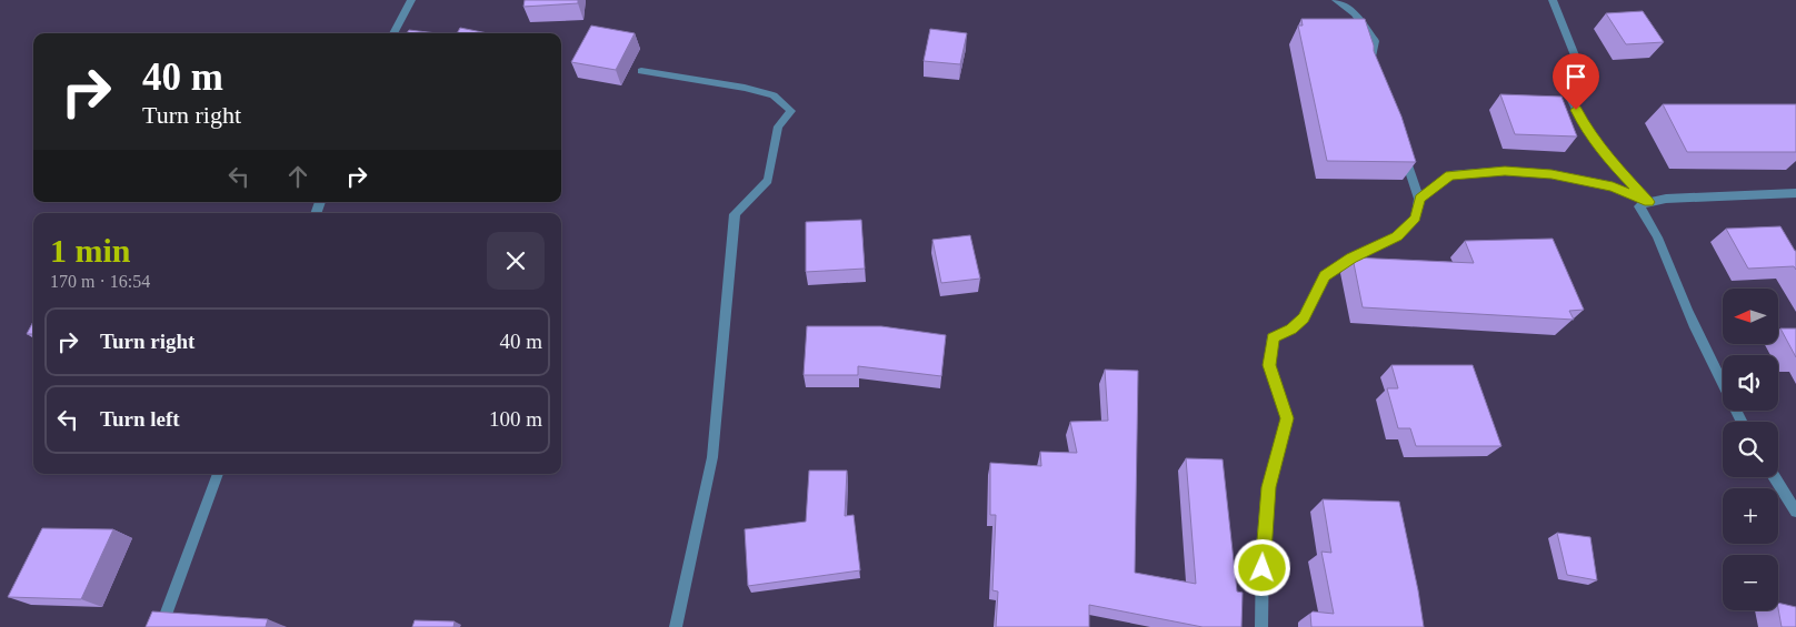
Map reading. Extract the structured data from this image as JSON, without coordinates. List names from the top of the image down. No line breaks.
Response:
{"north":"left","page":{"turn":["40 m","Turn right"],"heading":["1 min","170 m · 16:54"],"map_buttons":["+","−"],"list":[{"name":"Turn right","value":"40 m"},{"name":"Turn left","value":"100 m"}]}}
